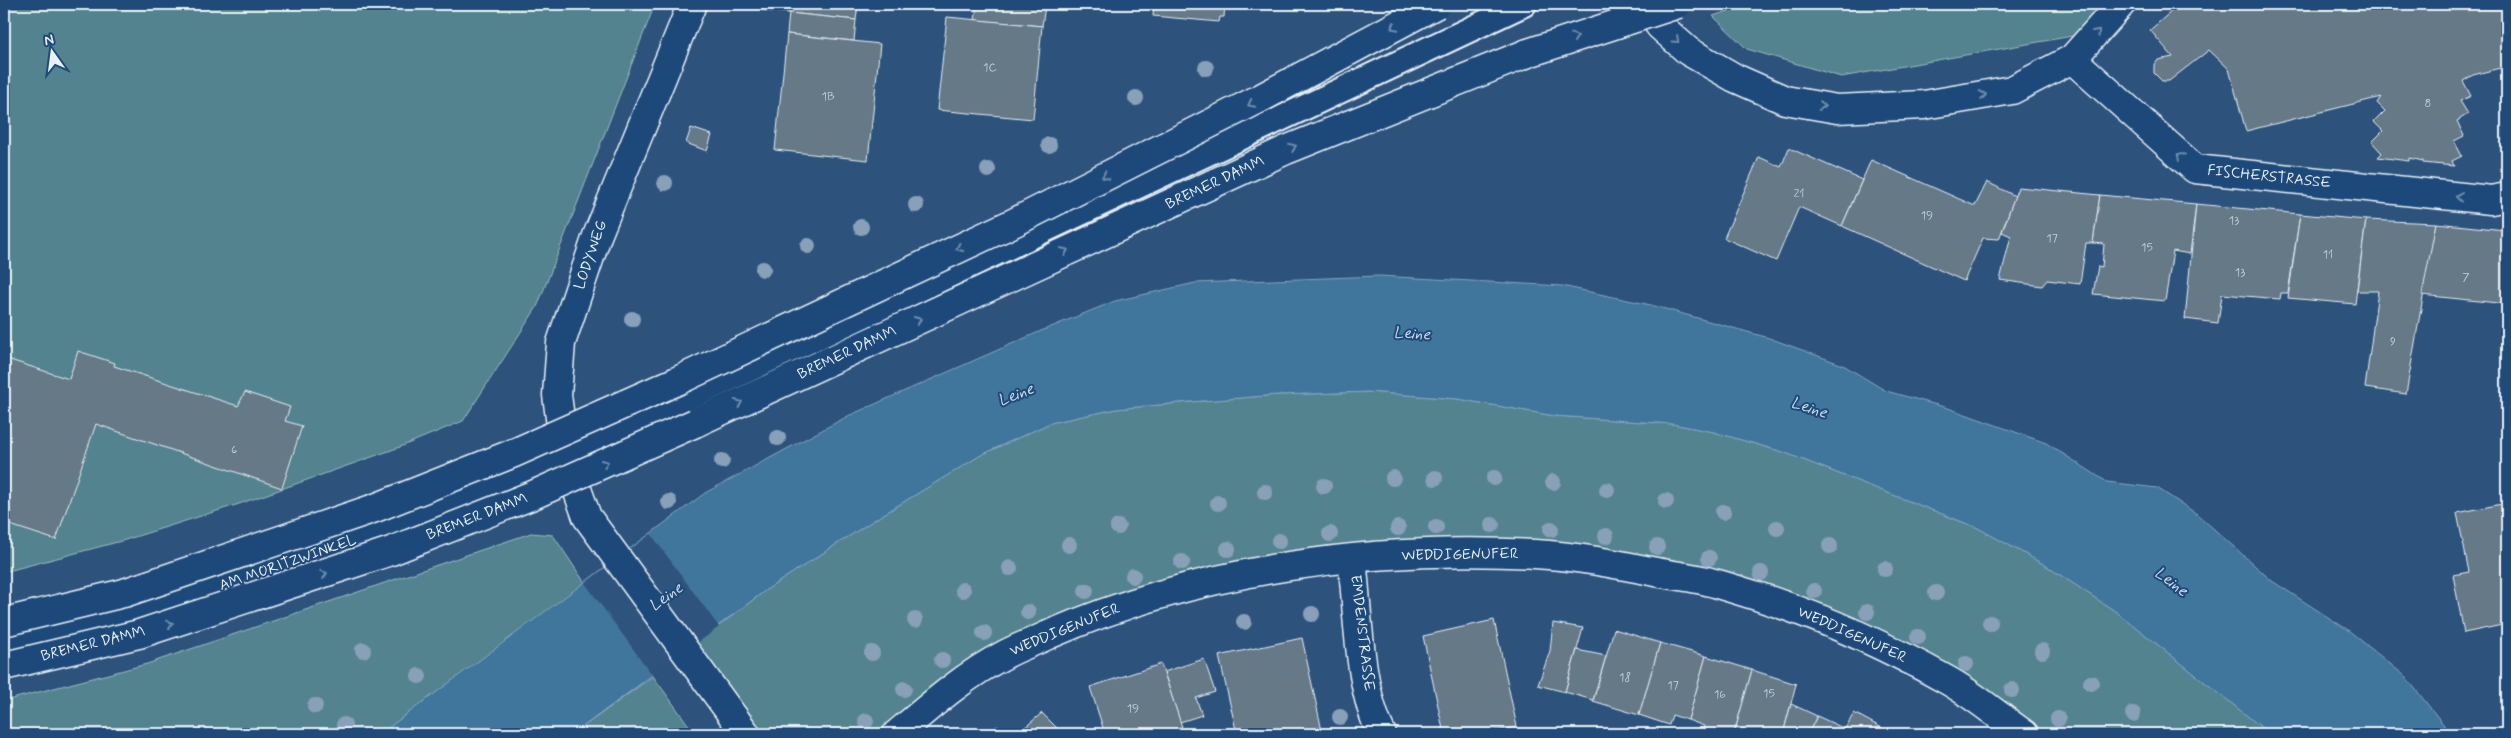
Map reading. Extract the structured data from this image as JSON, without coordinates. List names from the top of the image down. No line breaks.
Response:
{"streets":{"street":["FISCHERSTRASSE","BREMER DAMM","LODYWEG","WEDDIGENUFER","AM MORITZWINKEL","EMDENSTRASSE"]},"crossings":[["LODYWEG","AM MORITZWINKEL"],["WEDDIGENUFER","EMDENSTRASSE"]],"one_way":["FISCHERSTRASSE"],"water":["Leine"],"house_numbers":["1C","1B","8","21","19","13","17","15","11","13","7","9","6","18","17","15","16","19"],"north":"top"}
